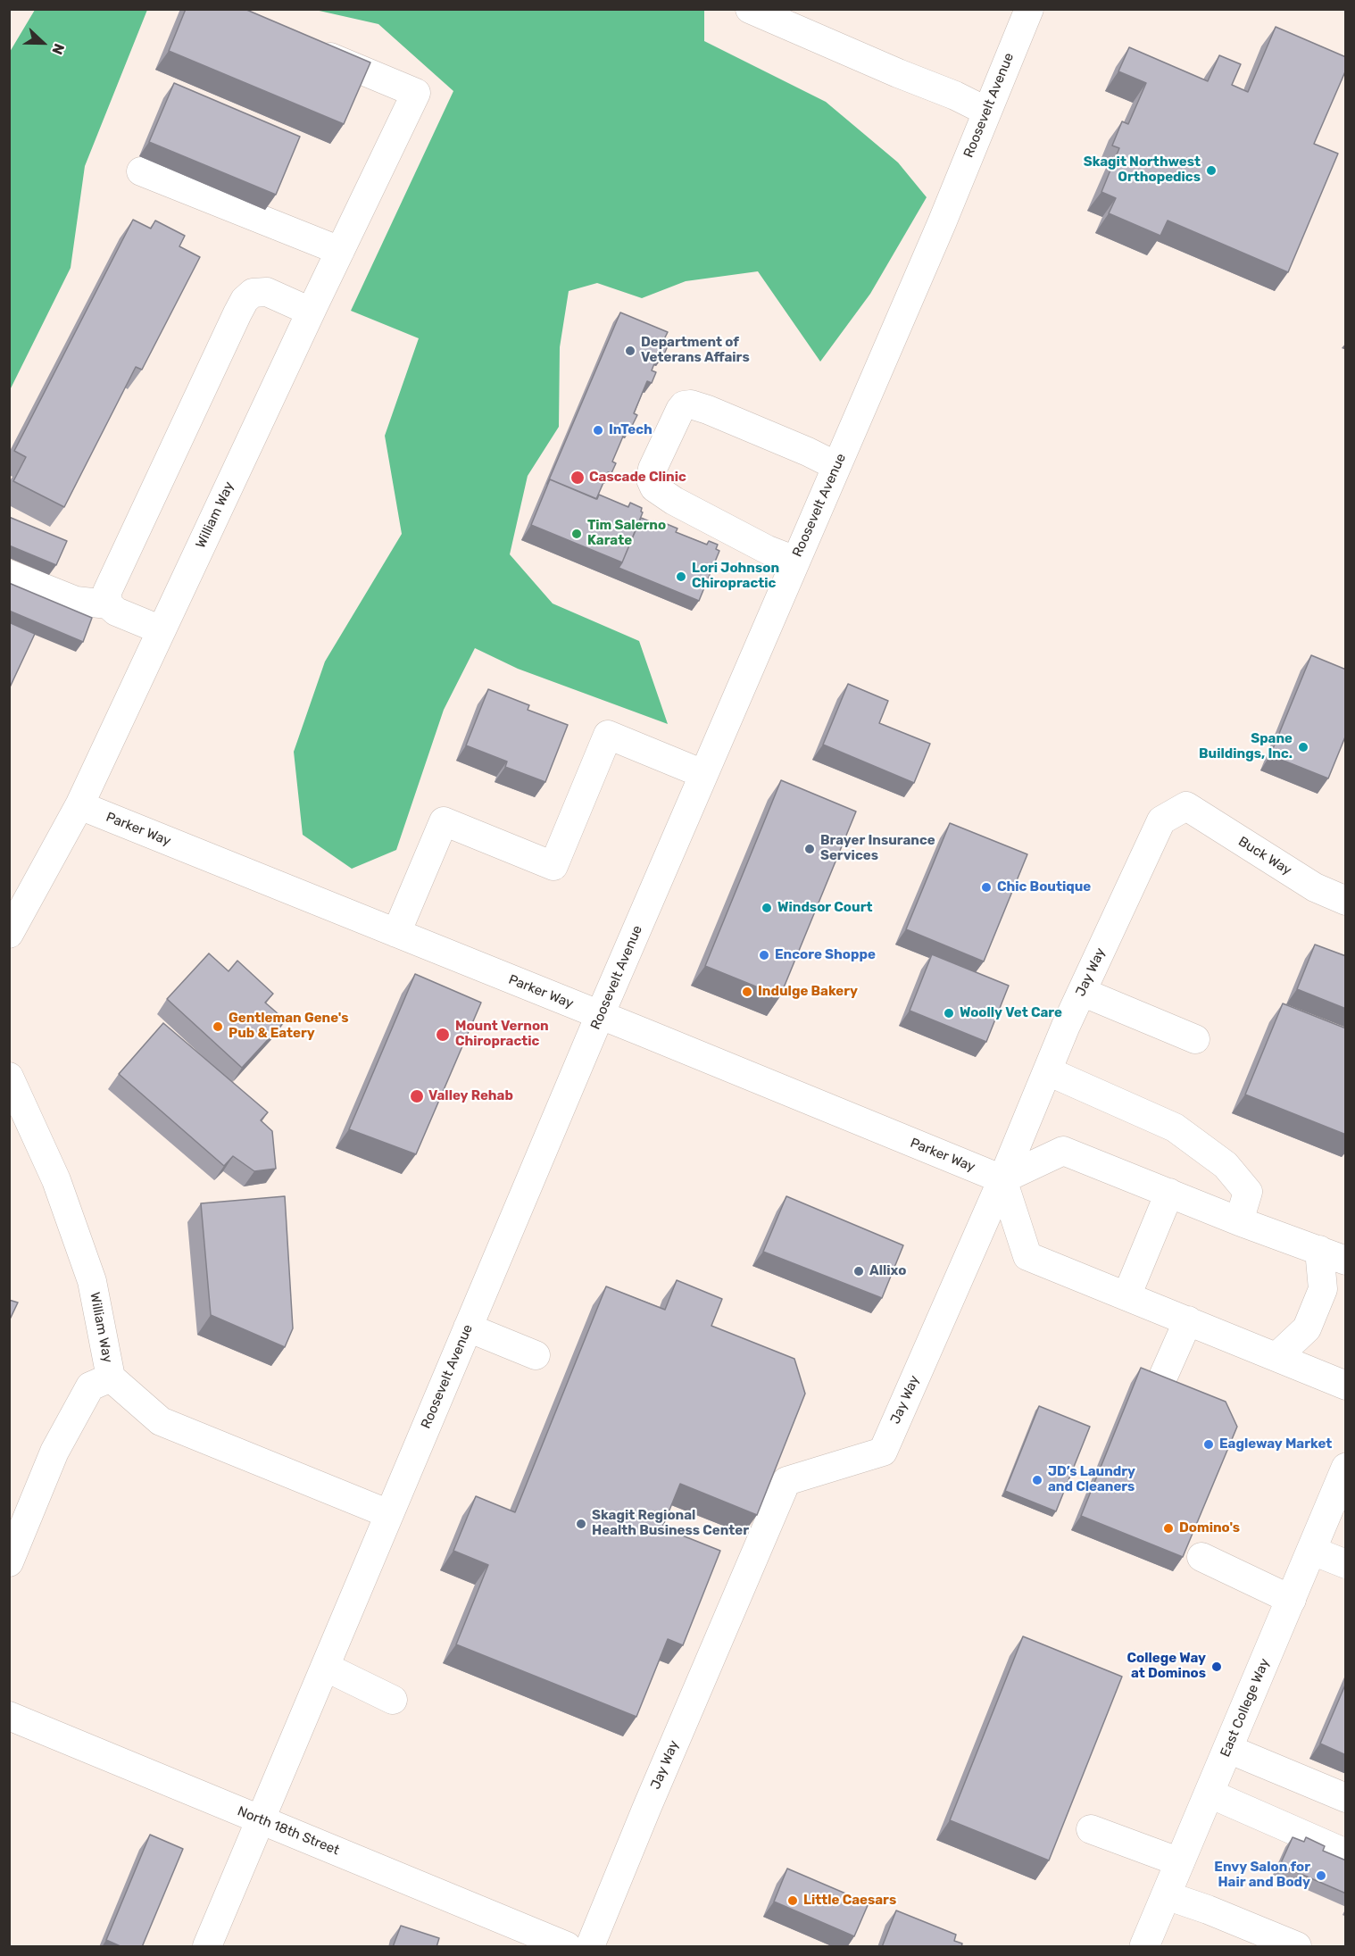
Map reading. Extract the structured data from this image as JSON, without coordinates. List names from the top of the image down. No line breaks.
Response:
{"streets":{"main road":["East College Way"],"street":["Roosevelt Avenue","William Way","Parker Way","Buck Way","Jay Way","North 18th Street"]},"crossings":[["Roosevelt Avenue","William Way"],["Roosevelt Avenue","Parker Way"],["Roosevelt Avenue","North 18th Street"],["William Way","Parker Way"],["Parker Way","Jay Way"],["Buck Way","Jay Way"]],"places":["Skagit Northwest Orthopedics","Department of Veterans Affairs","InTech","Cascade Clinic","Tim Salerno Karate","Lori Johnson Chiropractic","Spane Buildings, Inc.","Brayer Insurance Services","Chic Boutique","Windsor Court","Encore Shoppe","Indulge Bakery","Woolly Vet Care","Gentleman Gene's Pub & Eatery","Mount Vernon Chiropractic","Valley Rehab","Allixo","Eagleway Market","JD’s Laundry and Cleaners","Skagit Regional Health Business Center","Domino's","College Way at Dominos","Envy Salon for Hair and Body","Little Caesars"],"north":"right"}
